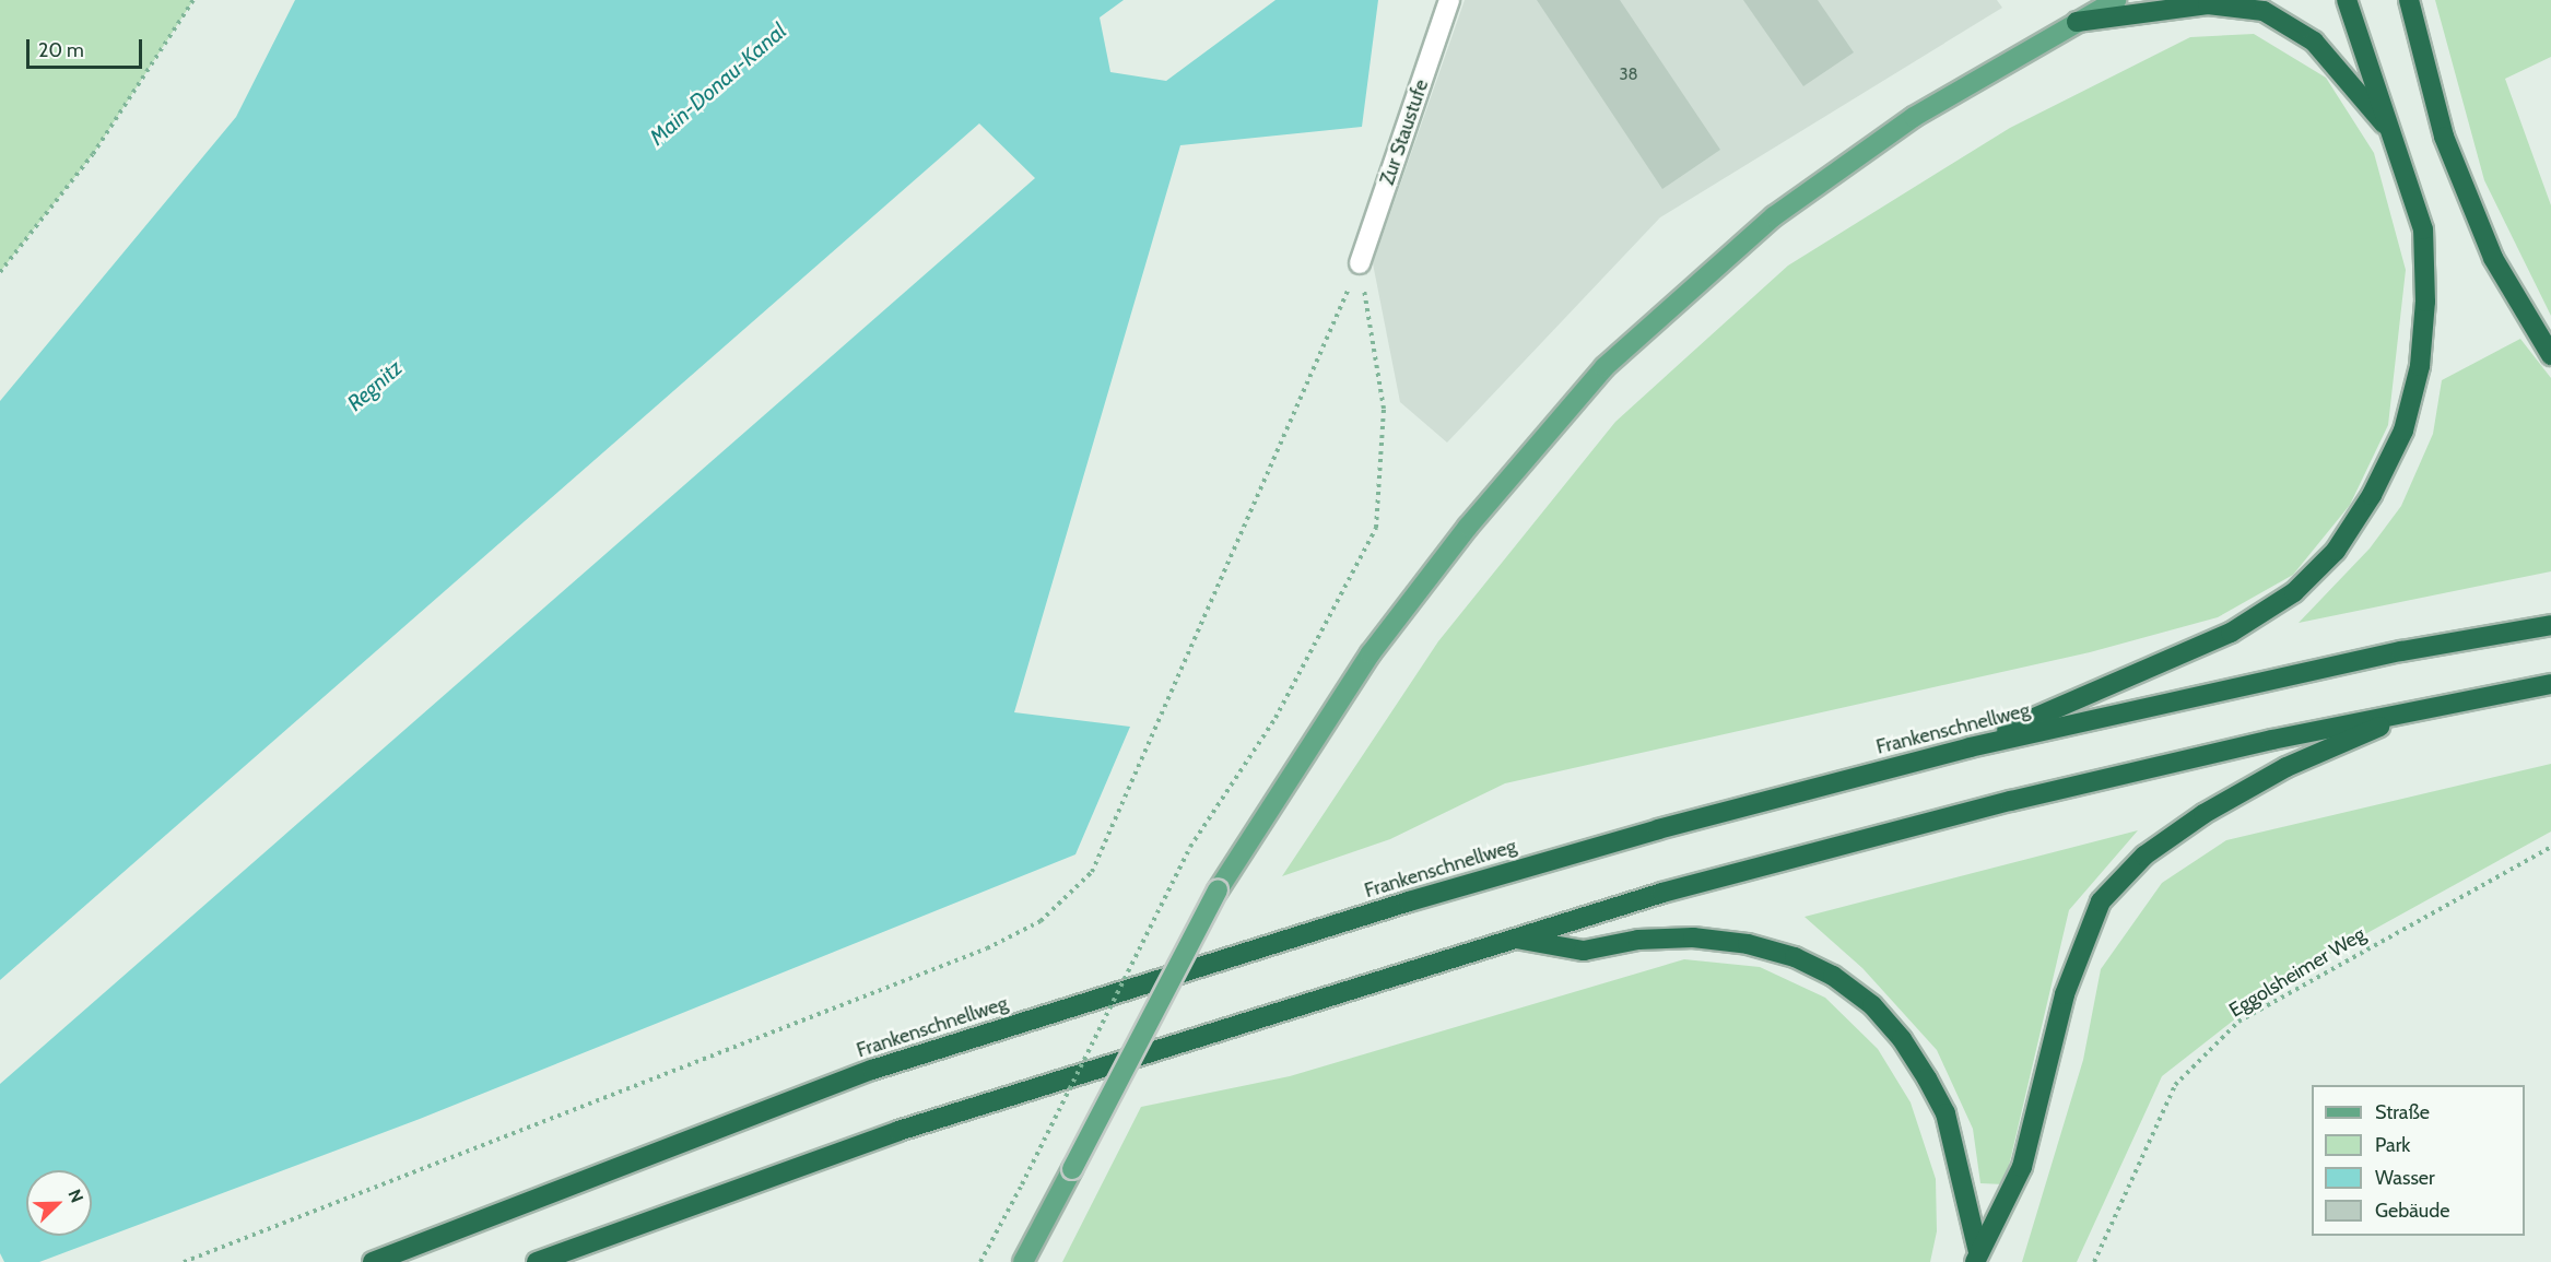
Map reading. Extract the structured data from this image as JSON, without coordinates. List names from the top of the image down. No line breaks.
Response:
{"streets":{"highway":["Frankenschnellweg"],"street":["Zur Staustufe"],"path":["Eggolsheimer Weg"]},"water":["Main-Donau-Kanal","Regnitz"],"house_numbers":["38"],"legend":["Straße","Park","Wasser","Gebäude"],"scale_bar":"20 m","north":"top right"}
